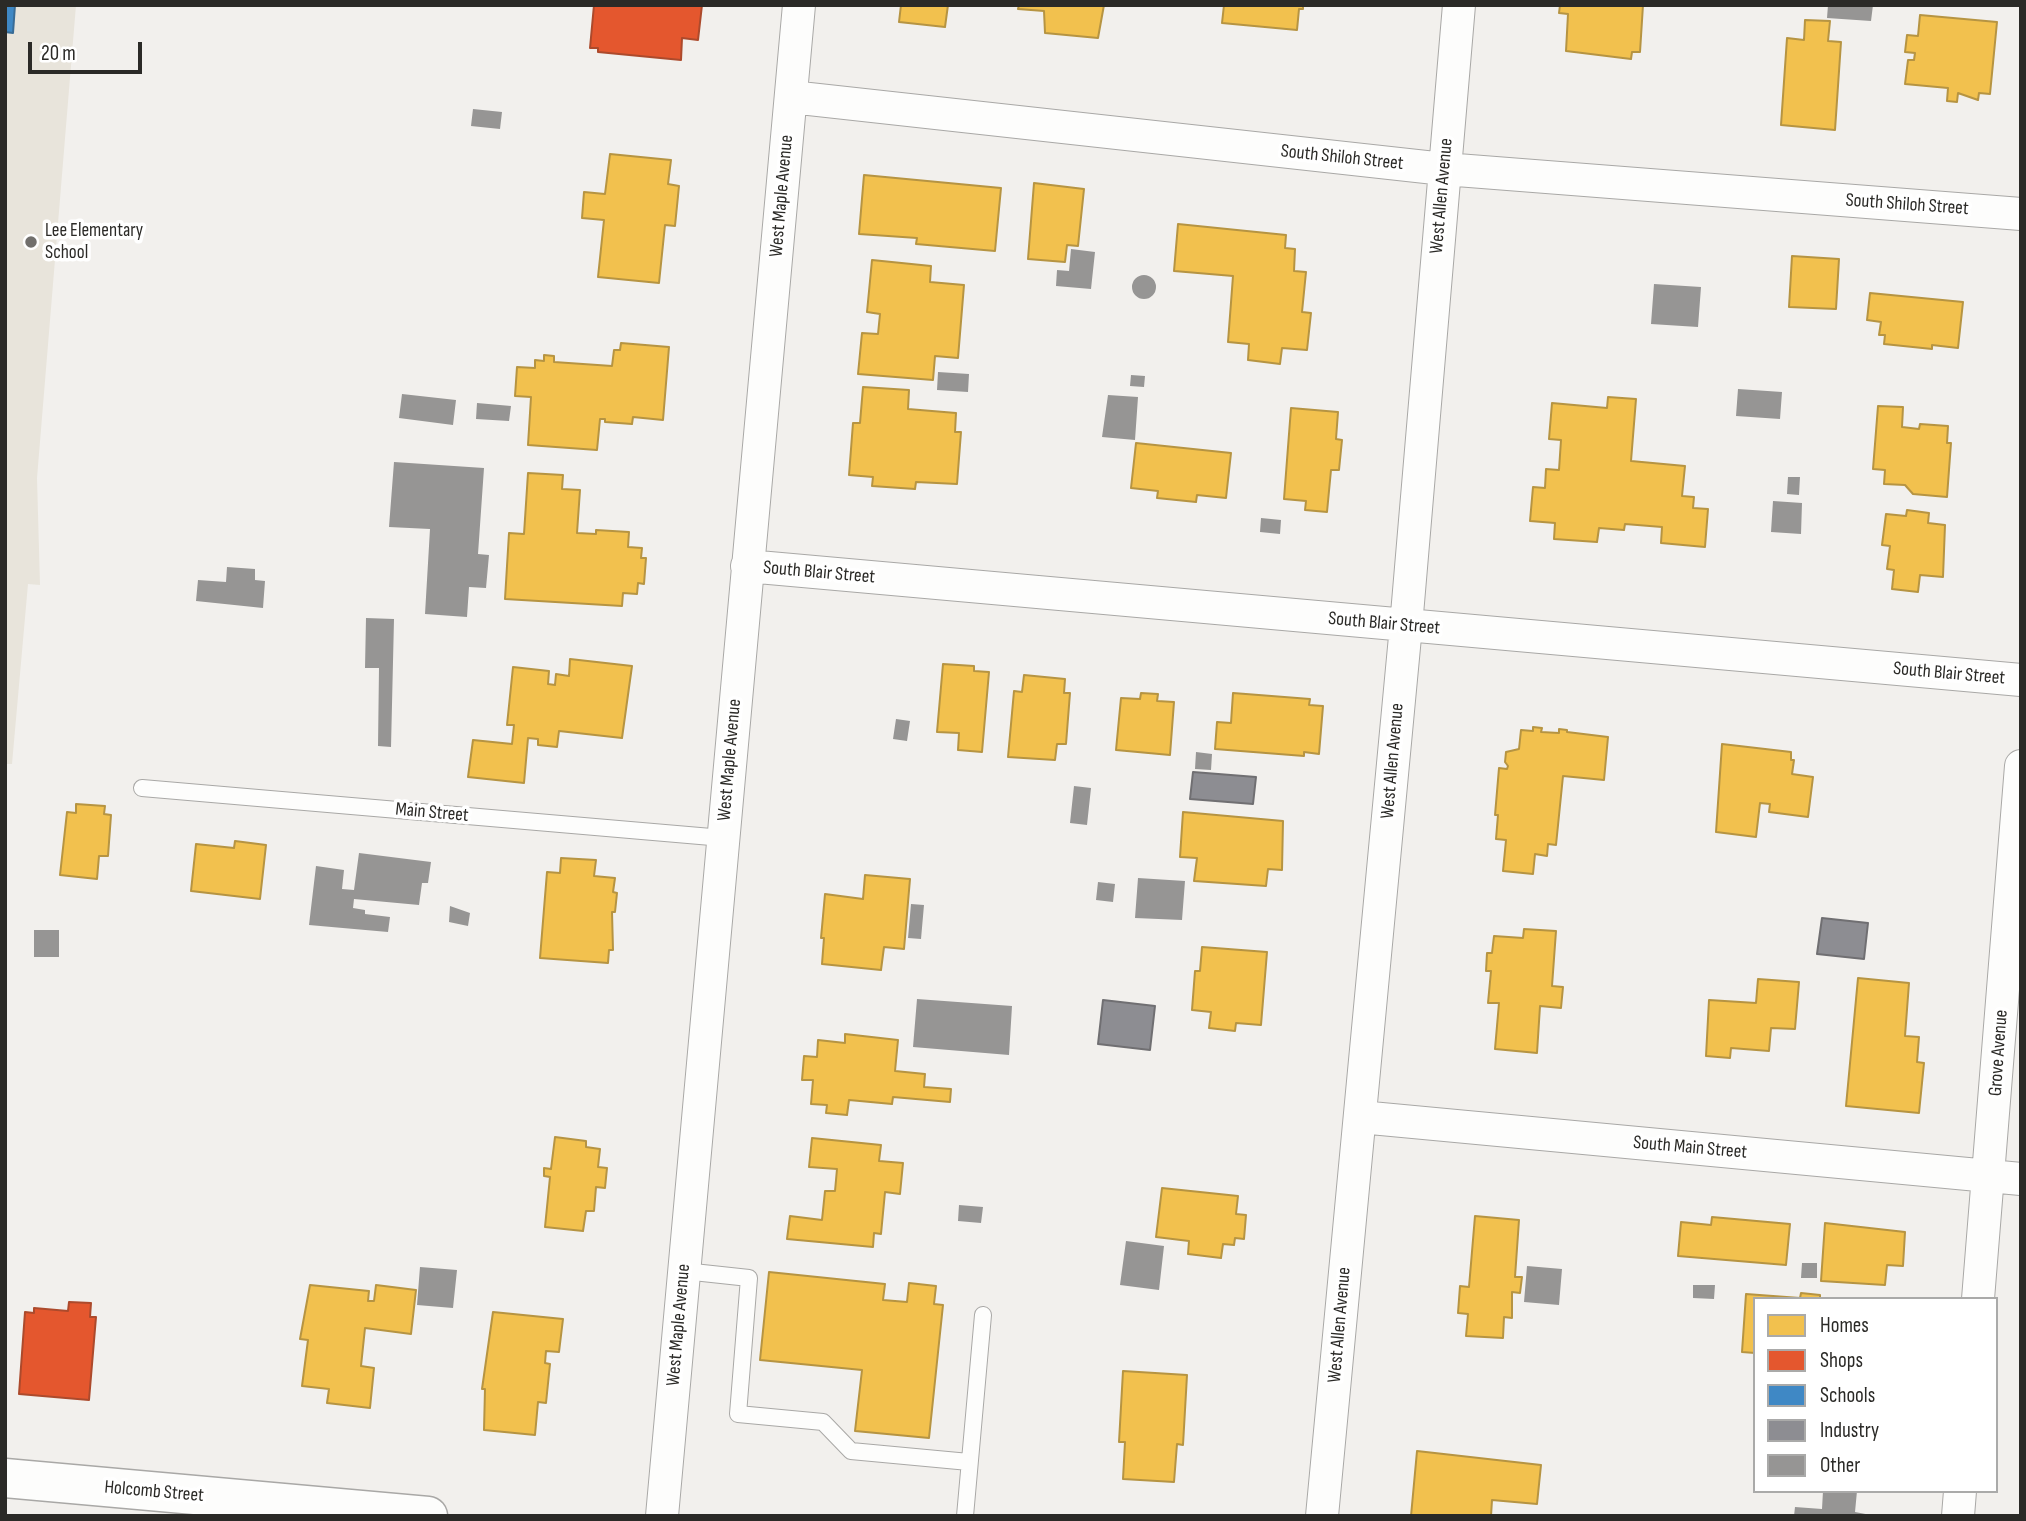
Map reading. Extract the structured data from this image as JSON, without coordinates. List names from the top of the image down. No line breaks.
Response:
{"streets":{"street":["South Shiloh Street","West Maple Avenue","West Allen Avenue","South Blair Street","Grove Avenue","South Main Street","Holcomb Street"],"lane":["Main Street"]},"crossings":[["South Shiloh Street","West Maple Avenue"],["South Shiloh Street","West Allen Avenue"],["West Maple Avenue","South Blair Street"],["West Maple Avenue","Main Street"],["West Allen Avenue","South Blair Street"],["West Allen Avenue","South Main Street"],["Grove Avenue","South Main Street"]],"places":["Lee Elementary School"],"legend":["Homes","Shops","Schools","Industry","Other"],"scale_bar":"20 m"}
